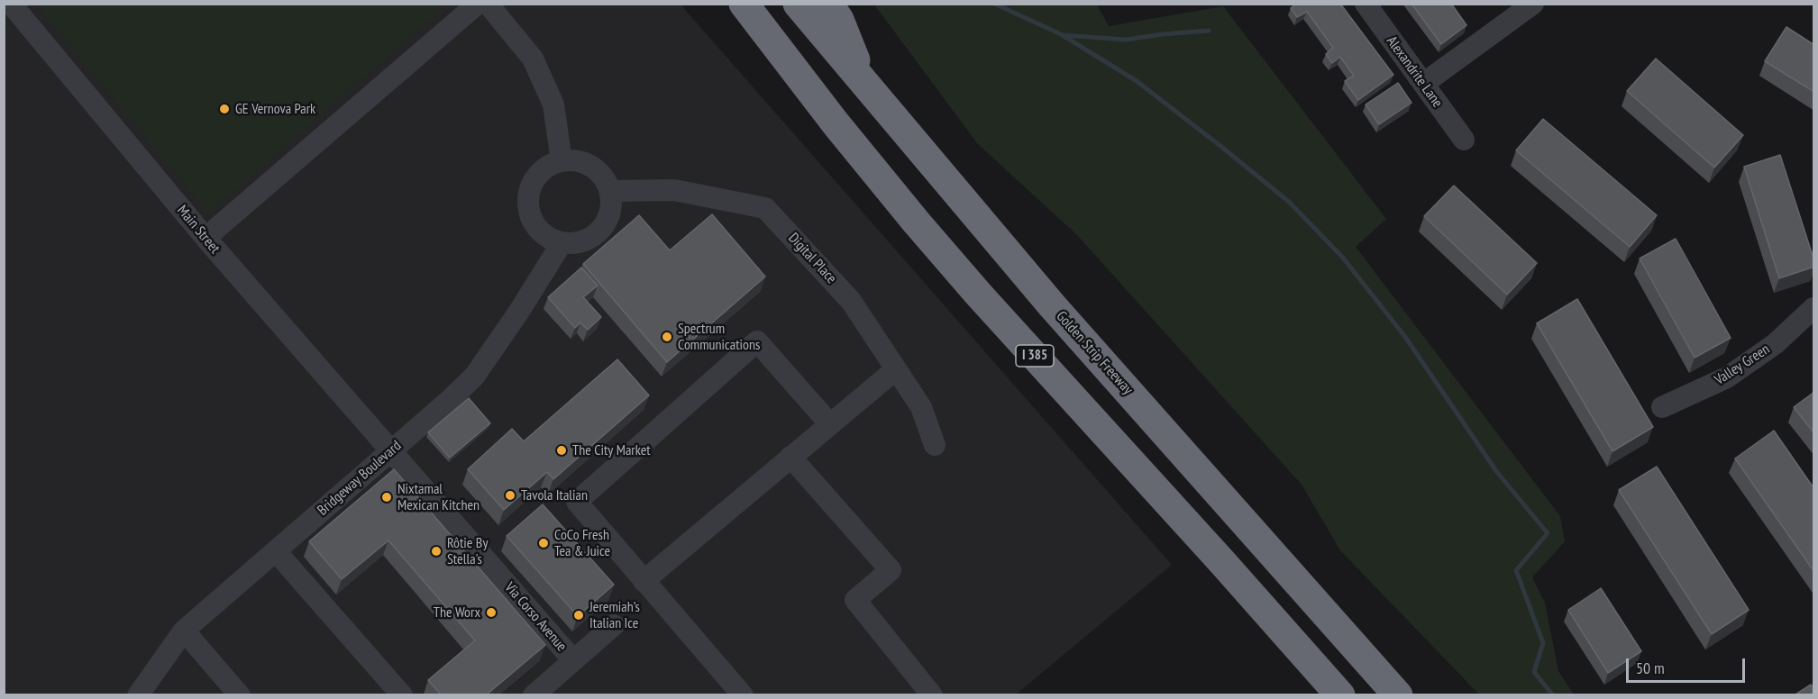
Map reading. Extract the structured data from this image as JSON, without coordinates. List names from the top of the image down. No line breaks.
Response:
{"streets":{"highway":["Golden Strip Freeway","I 385"],"street":["Alexandrite Lane","Main Street","Digital Place","Valley Green","Bridgeway Boulevard","Via Corso Avenue"]},"crossings":[["Main Street","Bridgeway Boulevard"],["Main Street","Via Corso Avenue"],["Digital Place","Bridgeway Boulevard"],["Bridgeway Boulevard","Via Corso Avenue"]],"places":["GE Vernova Park","Spectrum Communications","The City Market","Tavola Italian","Nixtamal Mexican Kitchen","CoCo Fresh Tea & Juice","Rôtie By Stella's","The Worx","Jeremiah’s Italian Ice"],"scale_bar":"50 m"}
